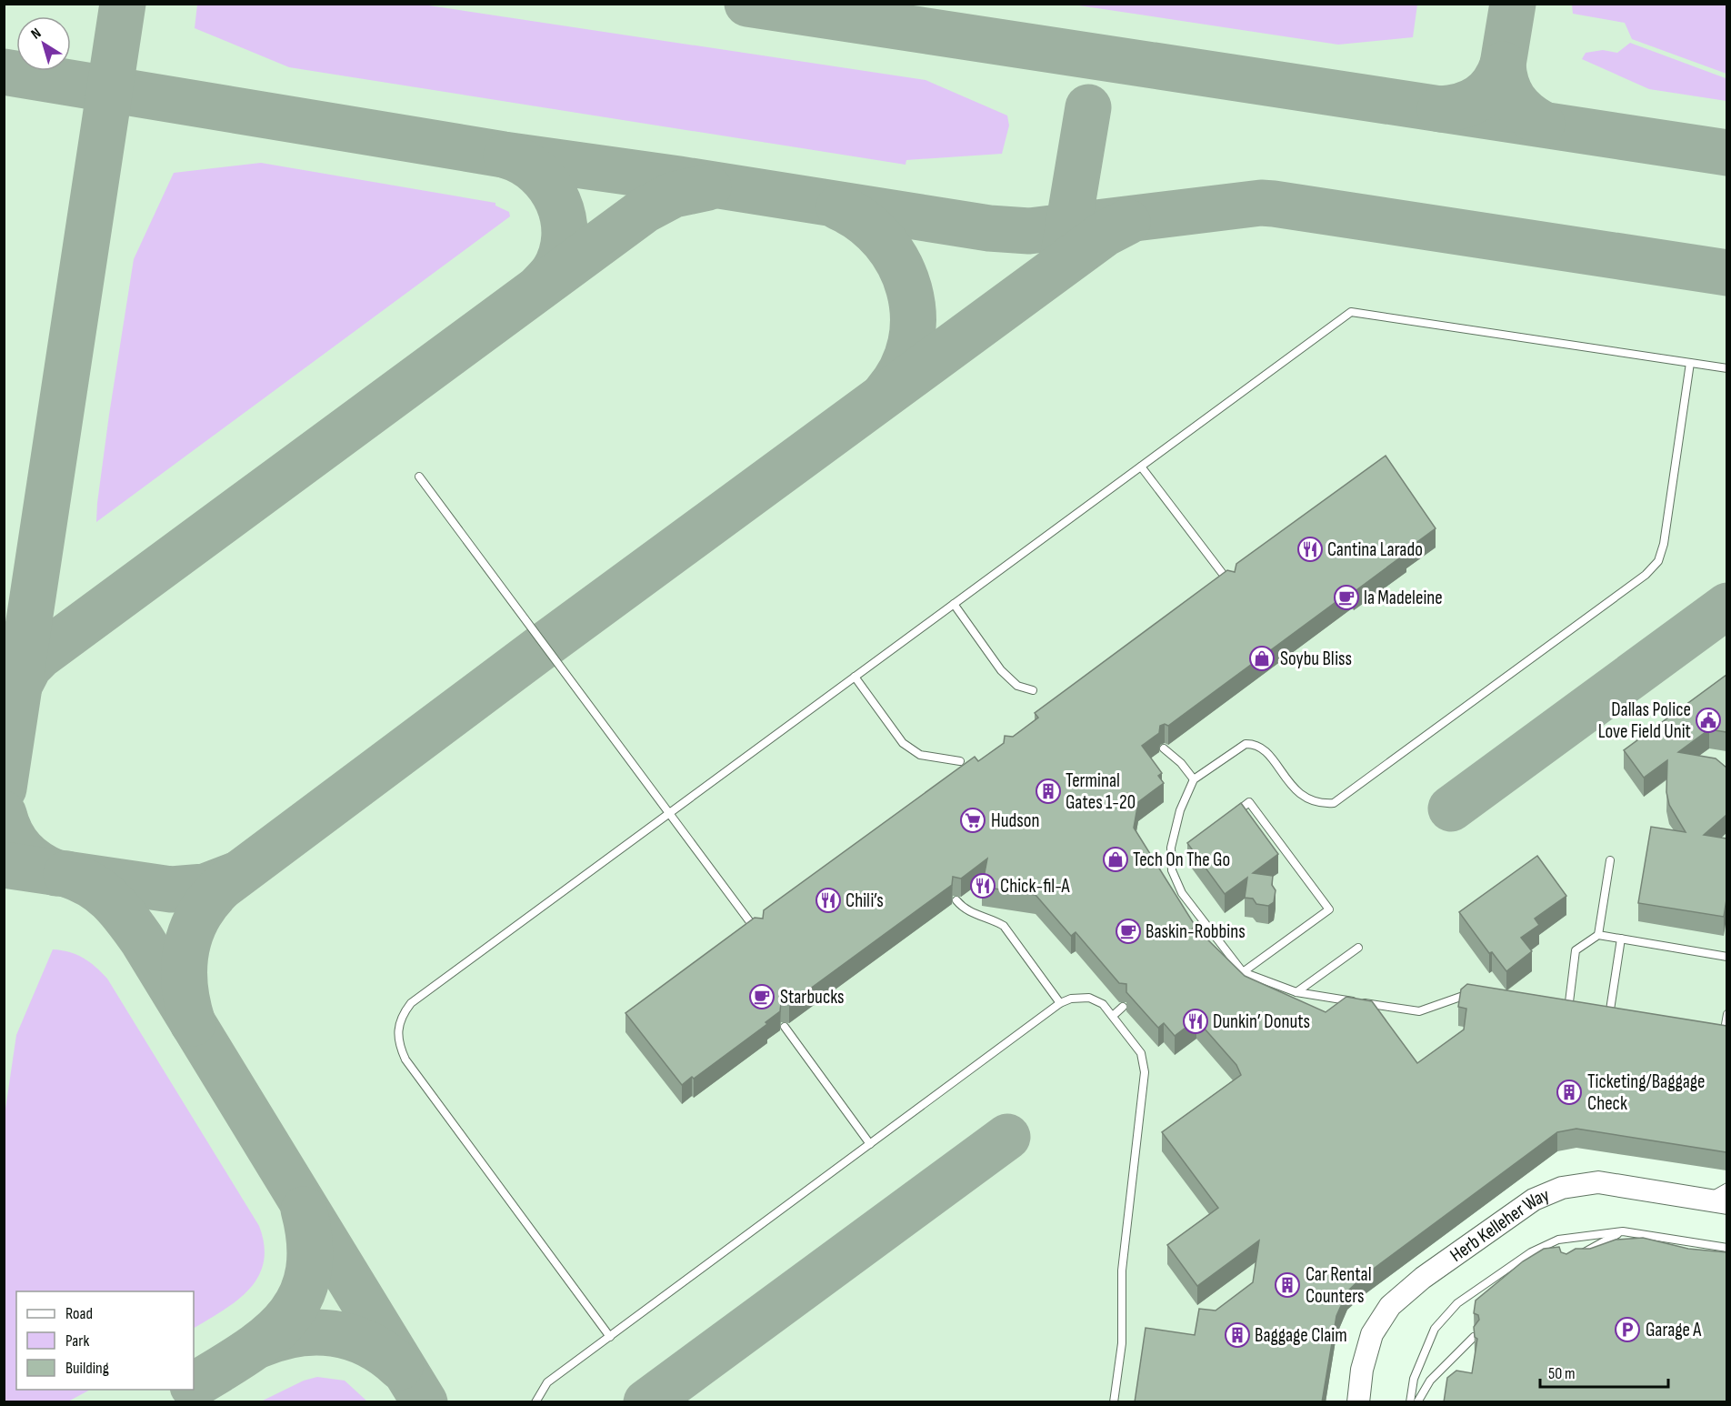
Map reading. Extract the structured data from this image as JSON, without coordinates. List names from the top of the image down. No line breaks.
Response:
{"streets":{"main road":["Herb Kelleher Way"]},"places":{"restaurant":["Cantina Larado","Chick-fil-A","Chili’s","Dunkin’ Donuts"],"cafe":["la Madeleine","Baskin-Robbins","Starbucks"],"shop":["Soybu Bliss","Tech On The Go"],"public building":["Dallas Police Love Field Unit"],"building":["Terminal Gates 1-20","Ticketing/Baggage Check","Car Rental Counters","Baggage Claim"],"supermarket":["Hudson"],"parking":["Garage A"]},"legend":["Road","Park","Building"],"scale_bar":"50 m","north":"top left"}
